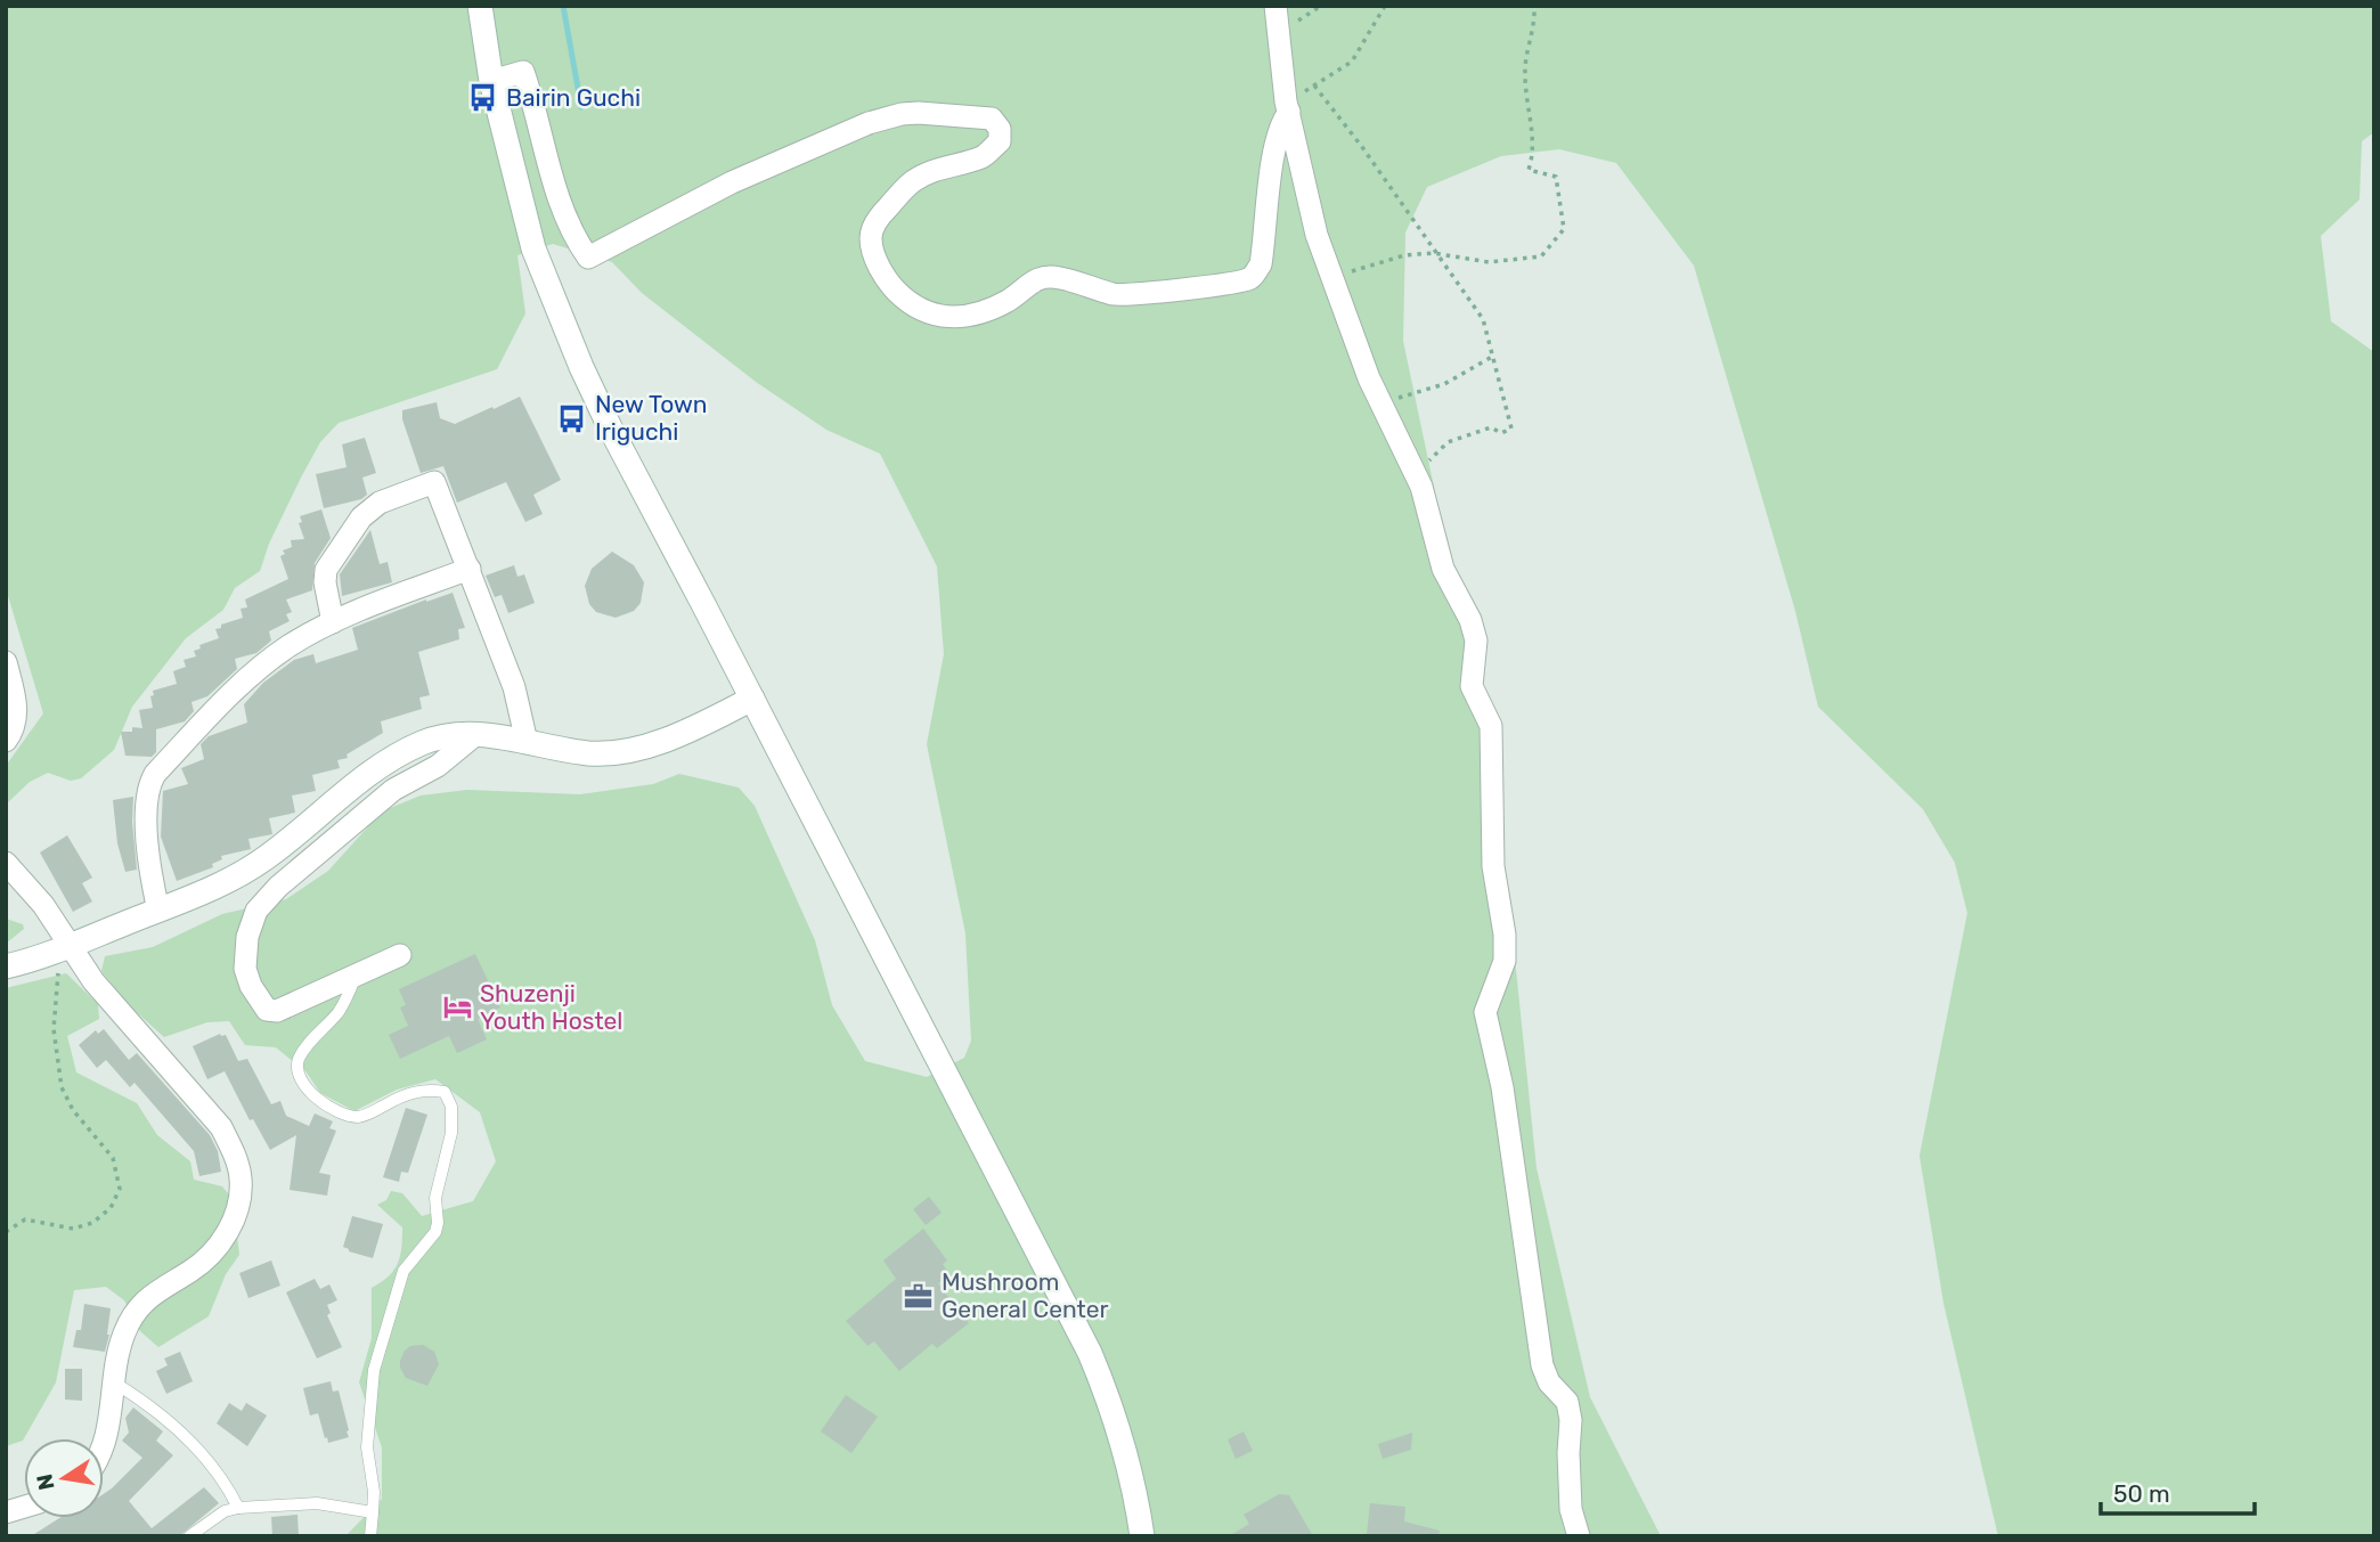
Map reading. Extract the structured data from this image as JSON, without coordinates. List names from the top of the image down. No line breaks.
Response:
{"places":{"bus stop":["Bairin Guchi","New Town Iriguchi"],"hotel":["Shuzenji Youth Hostel"],"office":["Mushroom General Center"]},"scale_bar":"50 m","north":"left"}
